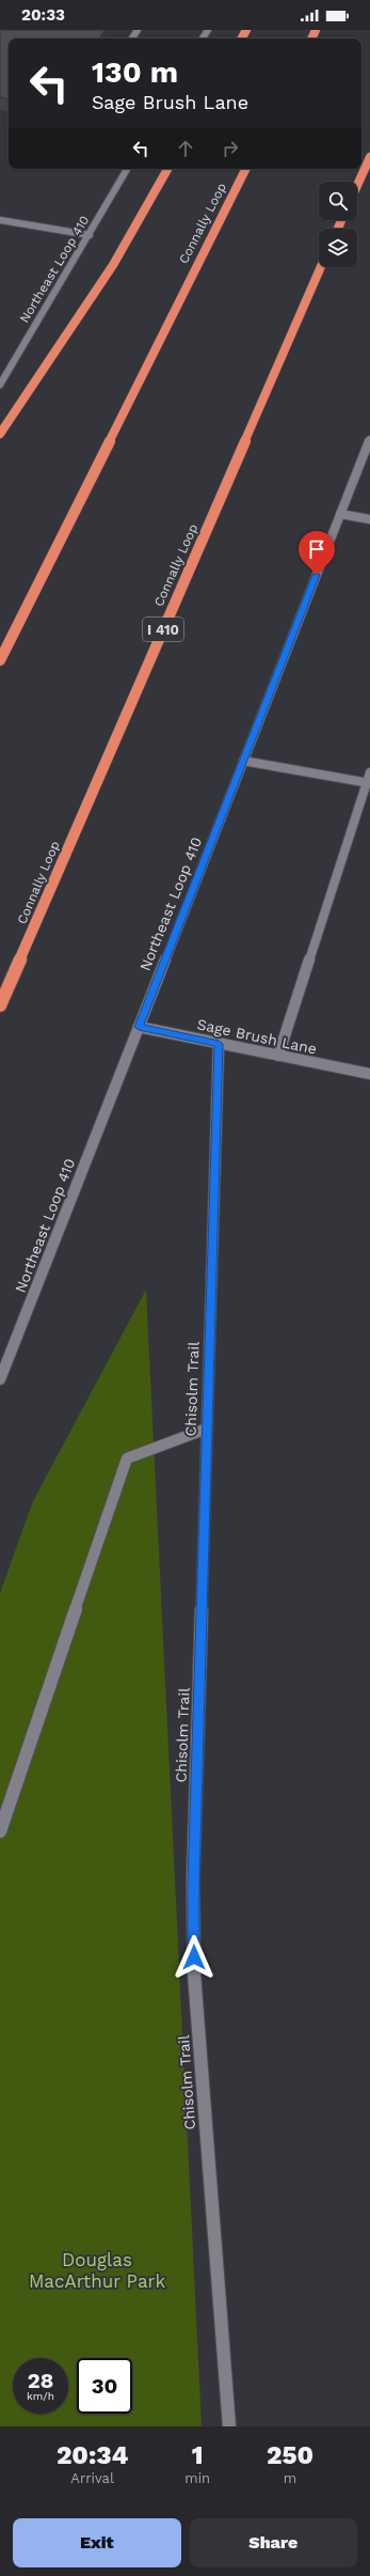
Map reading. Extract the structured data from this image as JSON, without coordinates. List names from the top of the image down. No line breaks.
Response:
{"streets":{"highway":["Connally Loop","I 410"],"main road":["Northeast Loop 410","Sage Brush Lane","Chisolm Trail"]},"crossings":[["Northeast Loop 410","Sage Brush Lane"],["Sage Brush Lane","Chisolm Trail"]],"parks":["Douglas MacArthur Park"],"page":{"status":"20:33","turn":["130 m","Sage Brush Lane"],"speed":"28 km/h","limit":"30","eta":["20:34","Arrival","1","min","250","m"],"buttons":["Exit","Share"]}}
